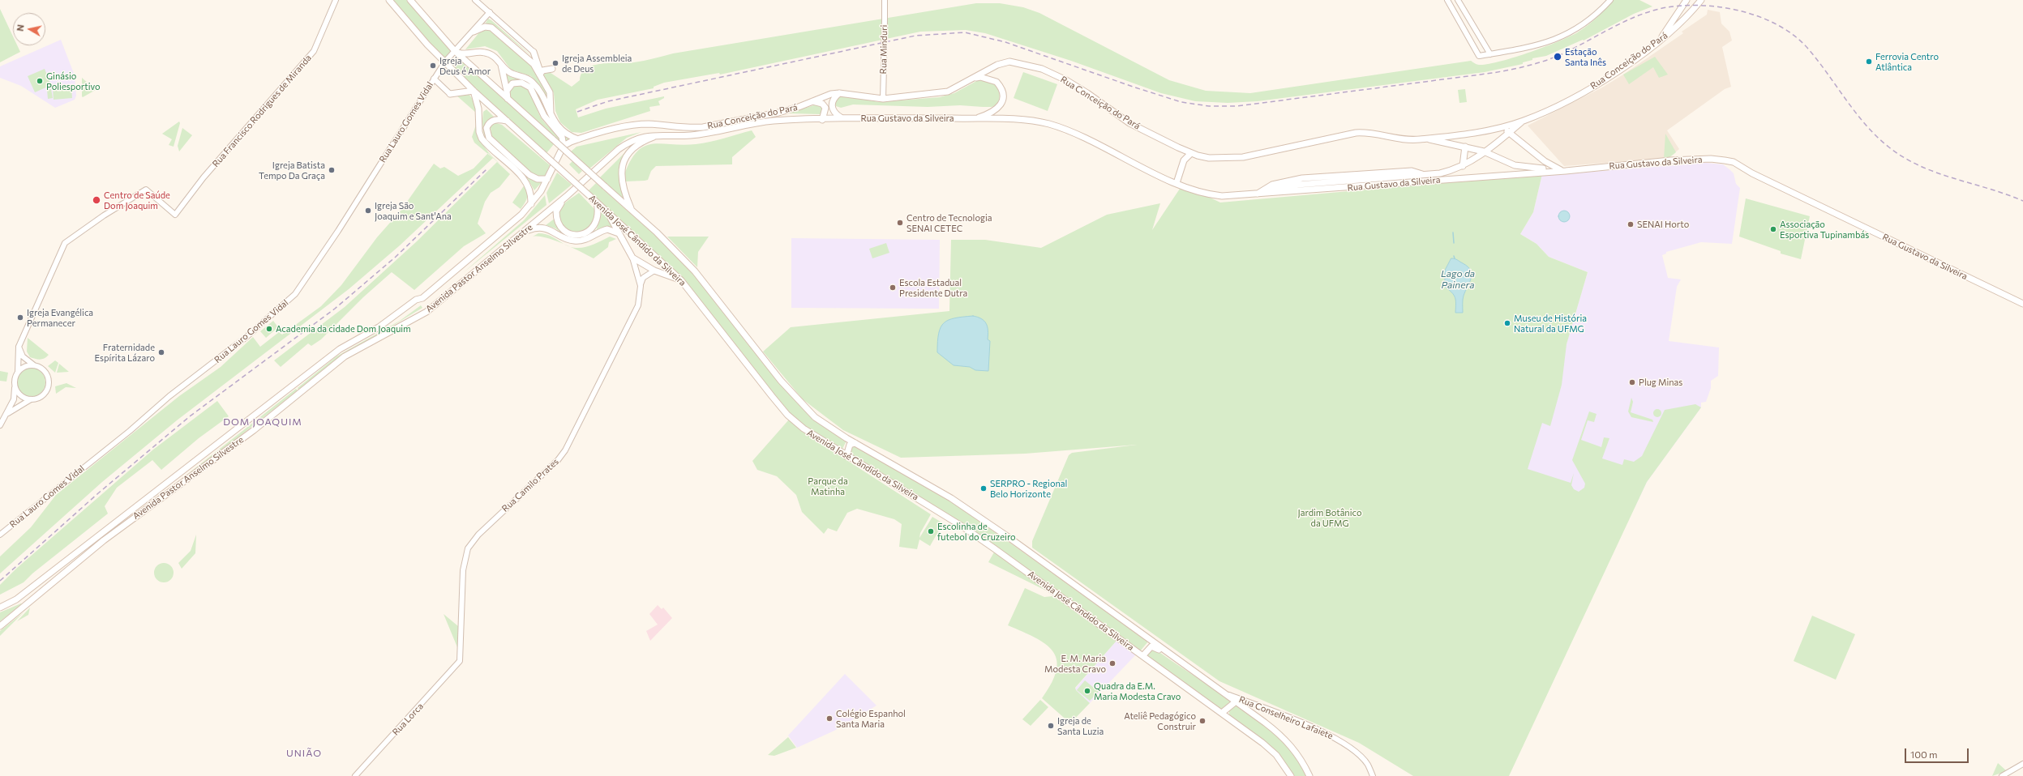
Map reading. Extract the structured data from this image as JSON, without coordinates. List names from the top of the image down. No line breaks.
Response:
{"streets":{"main road":["Rua Conceição do Pará","Rua Gustavo da Silveira","Avenida José Cândido da Silveira","Avenida Pastor Anselmo Silvestre"],"street":["Rua Minduri","Rua Francisco Rodrigues de Miranda","Rua Lauro Gomes Vidal","Rua Camilo Prates","Rua Conselheiro Lafaiete","Rua Lorca"]},"crossings":[["Rua Minduri","Rua Conceição do Pará"],["Rua Conceição do Pará","Rua Gustavo da Silveira"],["Rua Gustavo da Silveira","Avenida Pastor Anselmo Silvestre"],["Rua Lauro Gomes Vidal","Avenida José Cândido da Silveira"],["Avenida José Cândido da Silveira","Rua Conselheiro Lafaiete"],["Rua Camilo Prates","Rua Lorca"]],"districts":["DOM JOAQUIM","UNIÃO"],"water":["Lago da Painera"],"parks":["Parque da Matinha","Jardim Botânico da UFMG"],"places":["Estação Santa Inês","Ferrovia Centro Atlântica","Igreja Assembleia de Deus","Igreja Deus é Amor","Ginásio Poliesportivo","Igreja Batista Tempo Da Graça","Centro de Saúde Dom Joaquim","Igreja São Joaquim e Sant'Ana","Centro de Tecnologia SENAI CETEC","SENAI Horto","Associação Esportiva Tupinambás","Escola Estadual Presidente Dutra","Igreja Evangélica Permanecer","Museu de História Natural da UFMG","Academia da cidade Dom Joaquim","Fraternidade Espírita Lázaro","Plug Minas","SERPRO - Regional Belo Horizonte","Escolinha de futebol do Cruzeiro","E. M. Maria Modesta Cravo","Quadra da E.M. Maria Modesta Cravo","Colégio Espanhol Santa Maria","Ateliê Pedagógico Construir","Igreja de Santa Luzia"],"scale_bar":"100 m","north":"left"}
